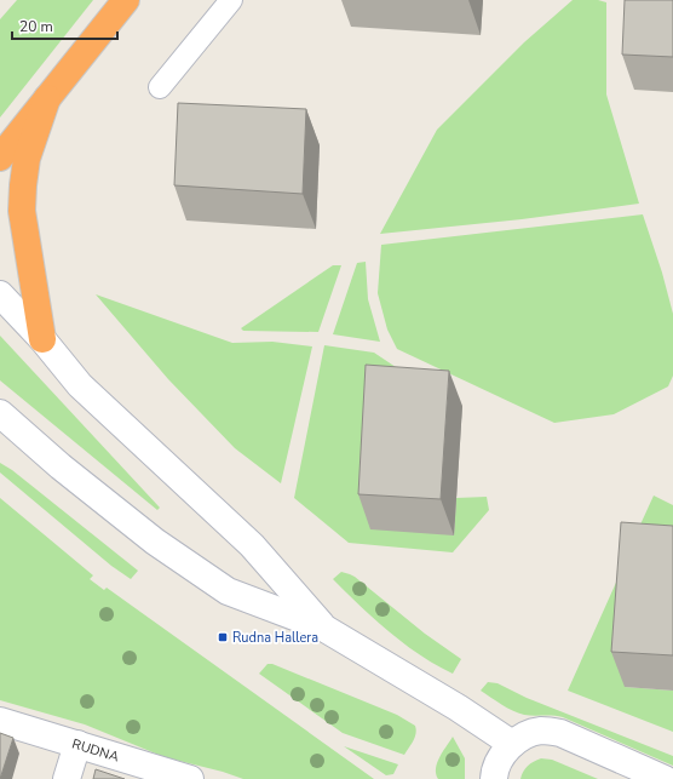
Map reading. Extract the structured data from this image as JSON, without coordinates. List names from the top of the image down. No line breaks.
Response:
{"streets":{"street":["RUDNA"]},"places":{"transit":["Rudna Hallera"]},"scale_bar":"20 m"}
